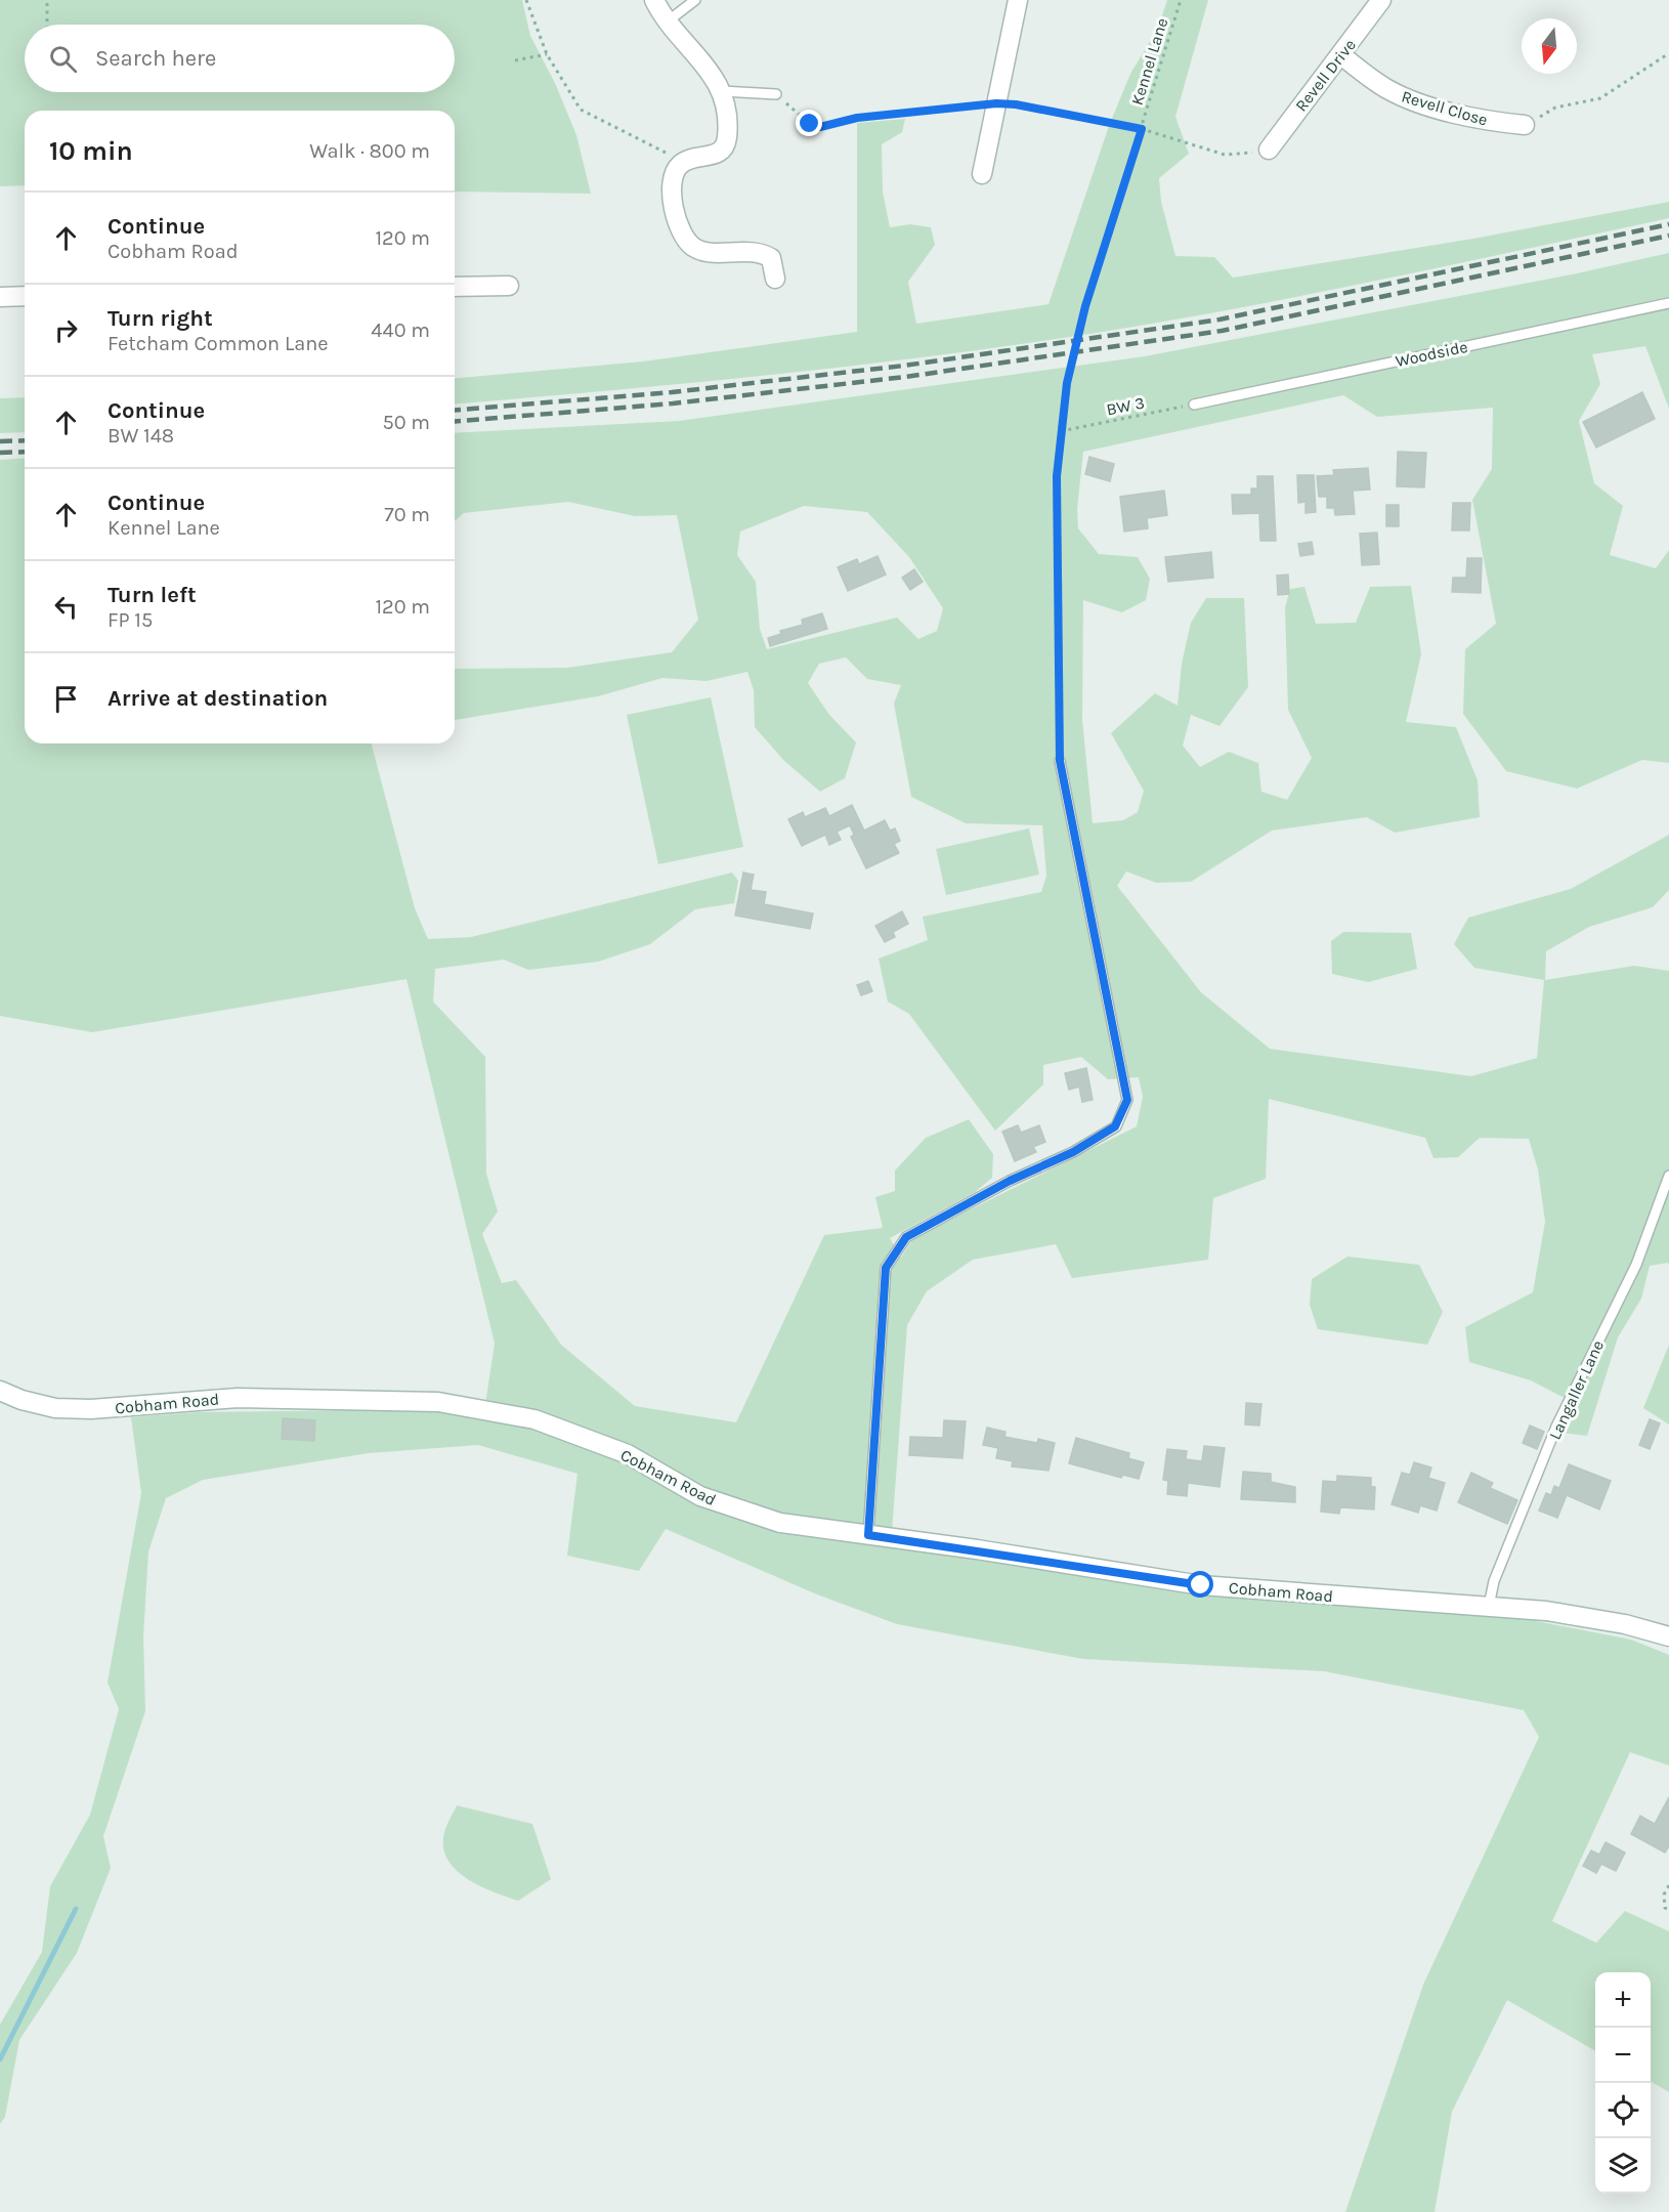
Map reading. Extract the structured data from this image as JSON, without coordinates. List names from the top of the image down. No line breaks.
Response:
{"streets":{"street":["Revell Drive","Revell Close","Cobham Road"],"lane":["Woodside","Langaller Lane"],"path":["Kennel Lane","BW 3"]},"crossings":[["Kennel Lane","BW 3"],["Revell Drive","Revell Close"],["Woodside","BW 3"],["Langaller Lane","Cobham Road"]],"north":"bottom","page":{"search":"Search here","heading":["10 min","Walk · 800 m"],"list":[["Continue","Cobham Road","120 m"],["Turn right","Fetcham Common Lane","440 m"],["Continue","BW 148","50 m"],["Continue","Kennel Lane","70 m"],["Turn left","FP 15","120 m"],"Arrive at destination"],"map_buttons":["+","−"]}}
